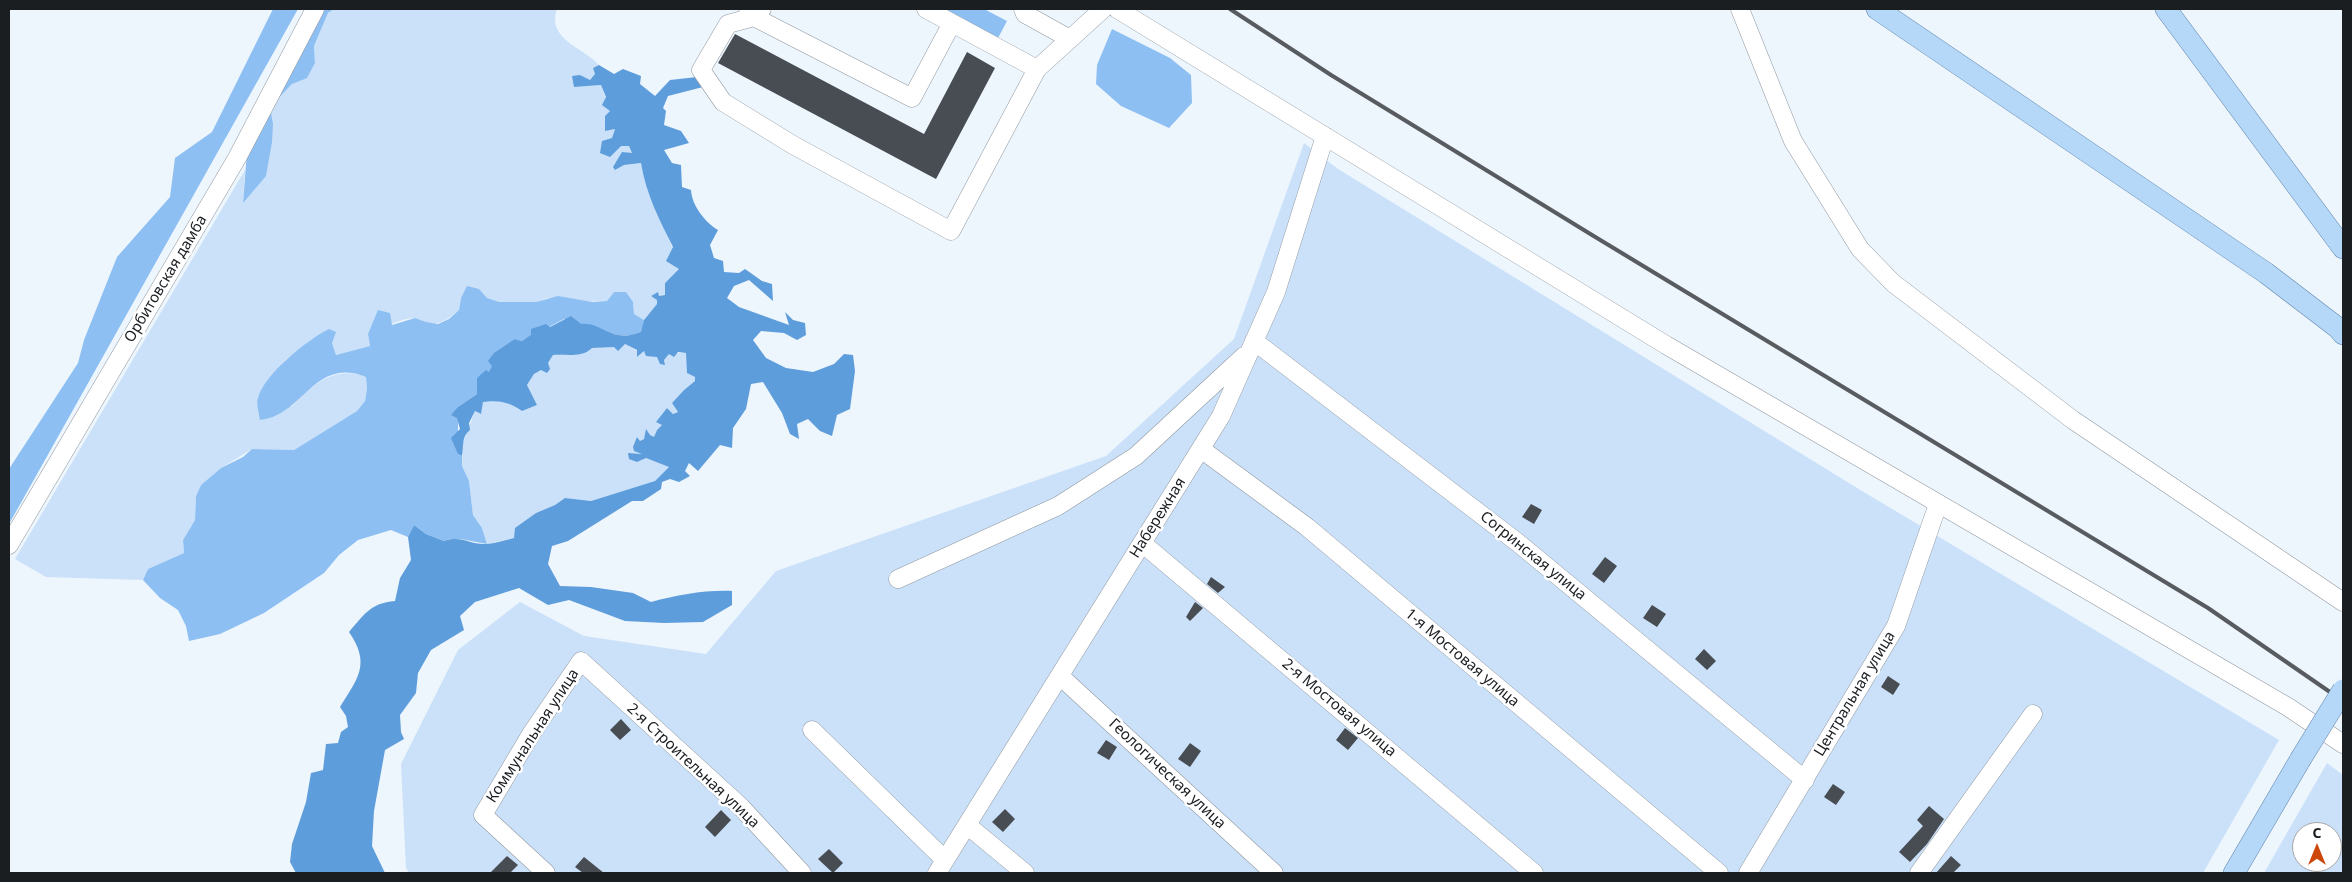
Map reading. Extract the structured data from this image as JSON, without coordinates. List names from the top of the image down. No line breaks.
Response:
{"streets":{"street":["Орбитовская дамба","Набережная","Согринская улица","1-я Мостовая улица","Центральная улица","2-я Мостовая улица","Коммунальная улица","2-я Строительная улица","Геологическая улица"]},"crossings":[["Набережная","Согринская улица"],["Набережная","1-я Мостовая улица"],["Набережная","2-я Мостовая улица"],["Набережная","Геологическая улица"],["Согринская улица","Центральная улица"],["Коммунальная улица","2-я Строительная улица"]],"north":"top"}
